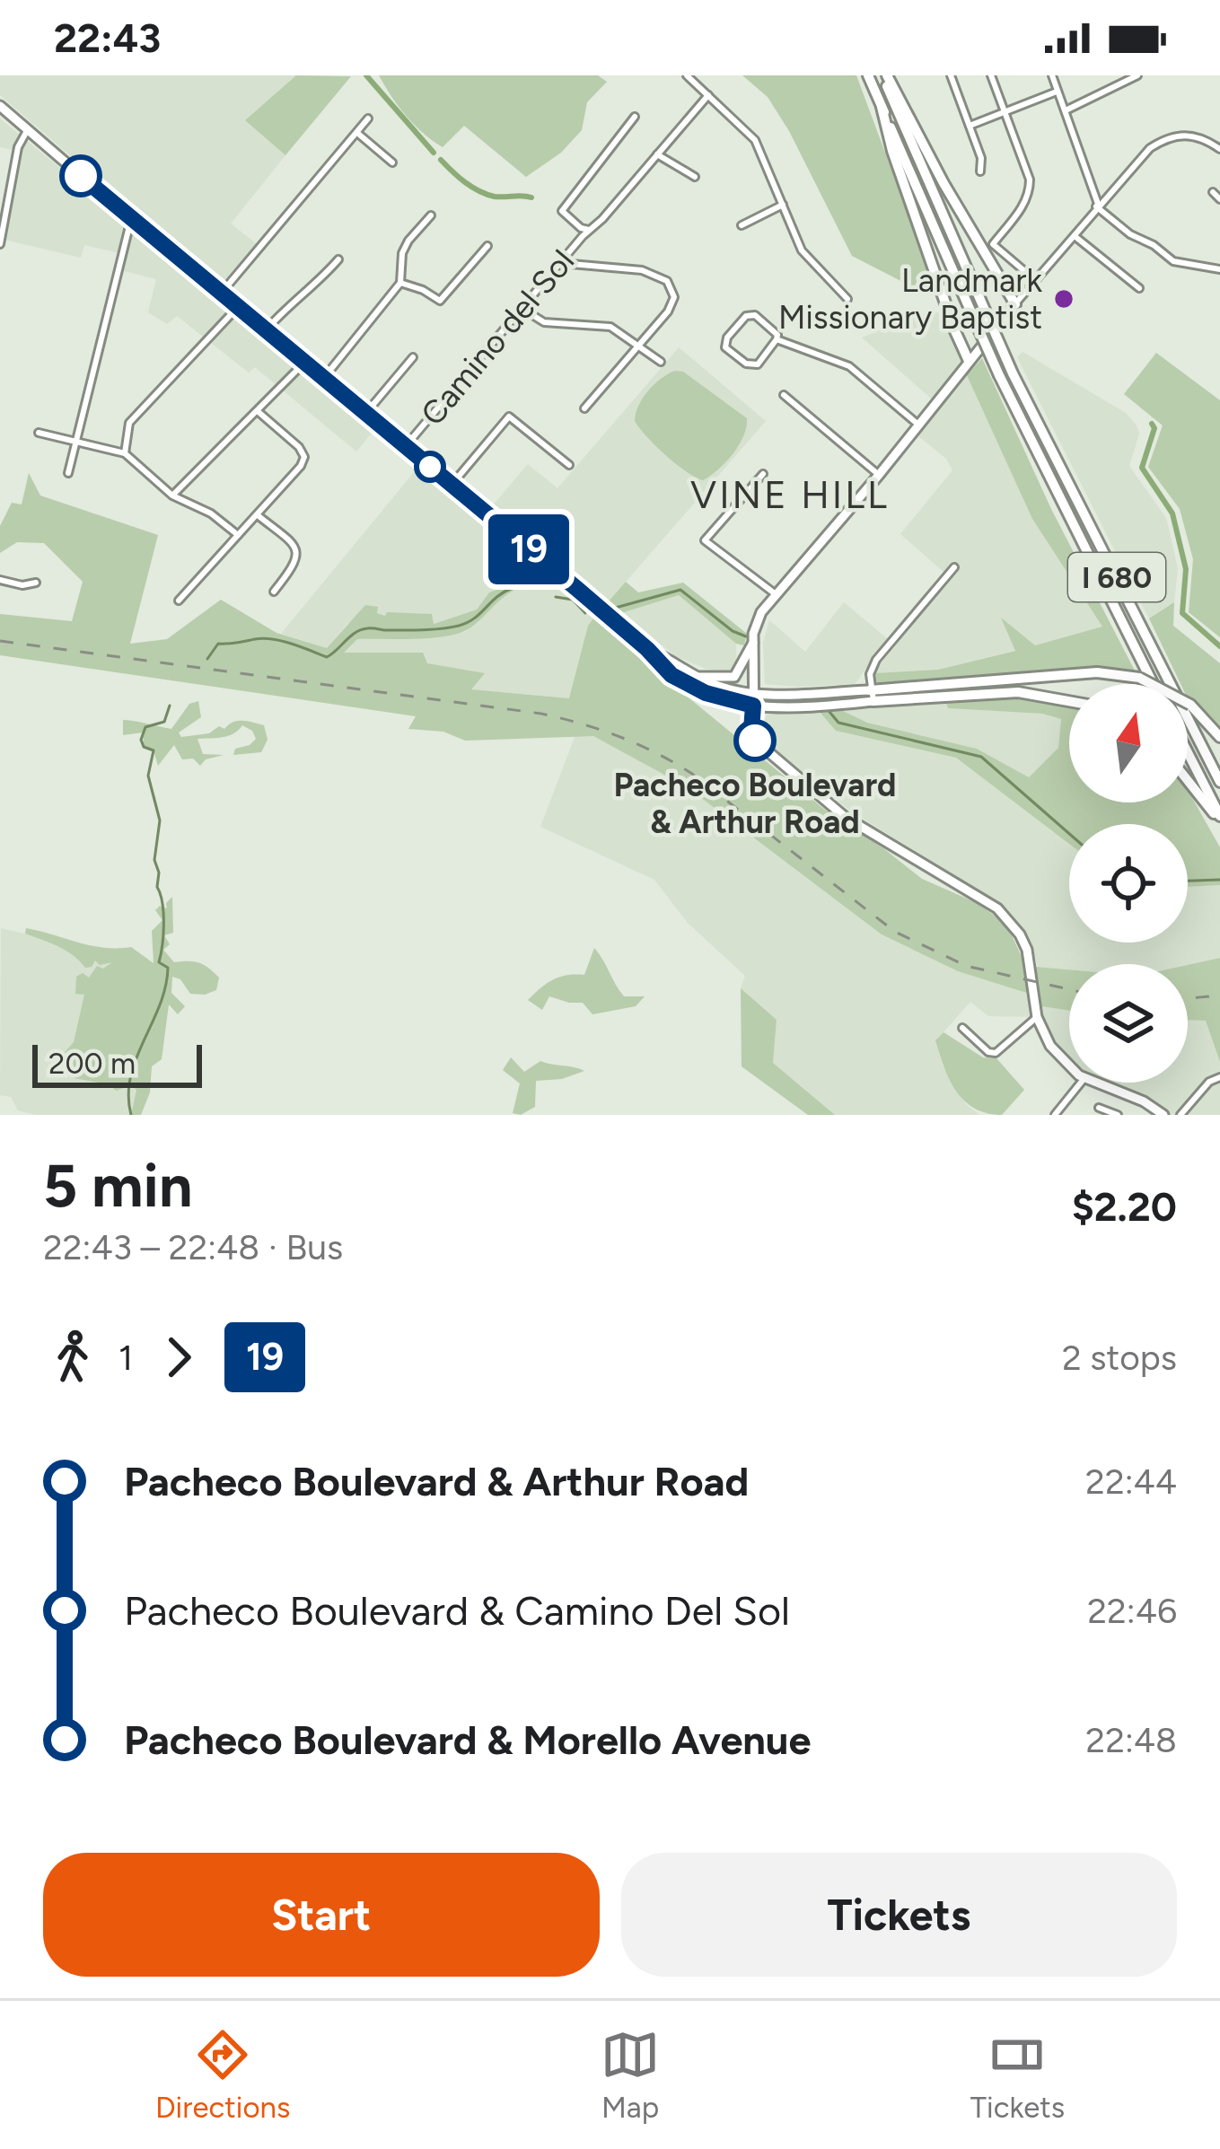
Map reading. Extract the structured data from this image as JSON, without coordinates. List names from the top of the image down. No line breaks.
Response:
{"streets":{"highway":["I 680"],"street":["Camino del Sol"]},"districts":["VINE HILL"],"places":["Landmark Missionary Baptist","Pacheco Boulevard & Arthur Road"],"lines":["bus line 19"],"scale_bar":"200 m","north":"top","page":{"status":"22:43","on_map":"19","scale":"200 m","heading":["5 min","22:43 – 22:48 · Bus","$2.20"],"legs":["1","19","2 stops"],"list":[{"name":"Pacheco Boulevard & Arthur Road","value":"22:44"},{"name":"Pacheco Boulevard & Camino Del Sol","value":"22:46"},{"name":"Pacheco Boulevard & Morello Avenue","value":"22:48"}],"buttons":["Start","Tickets"],"tabs":["Directions","Map","Tickets"]}}
